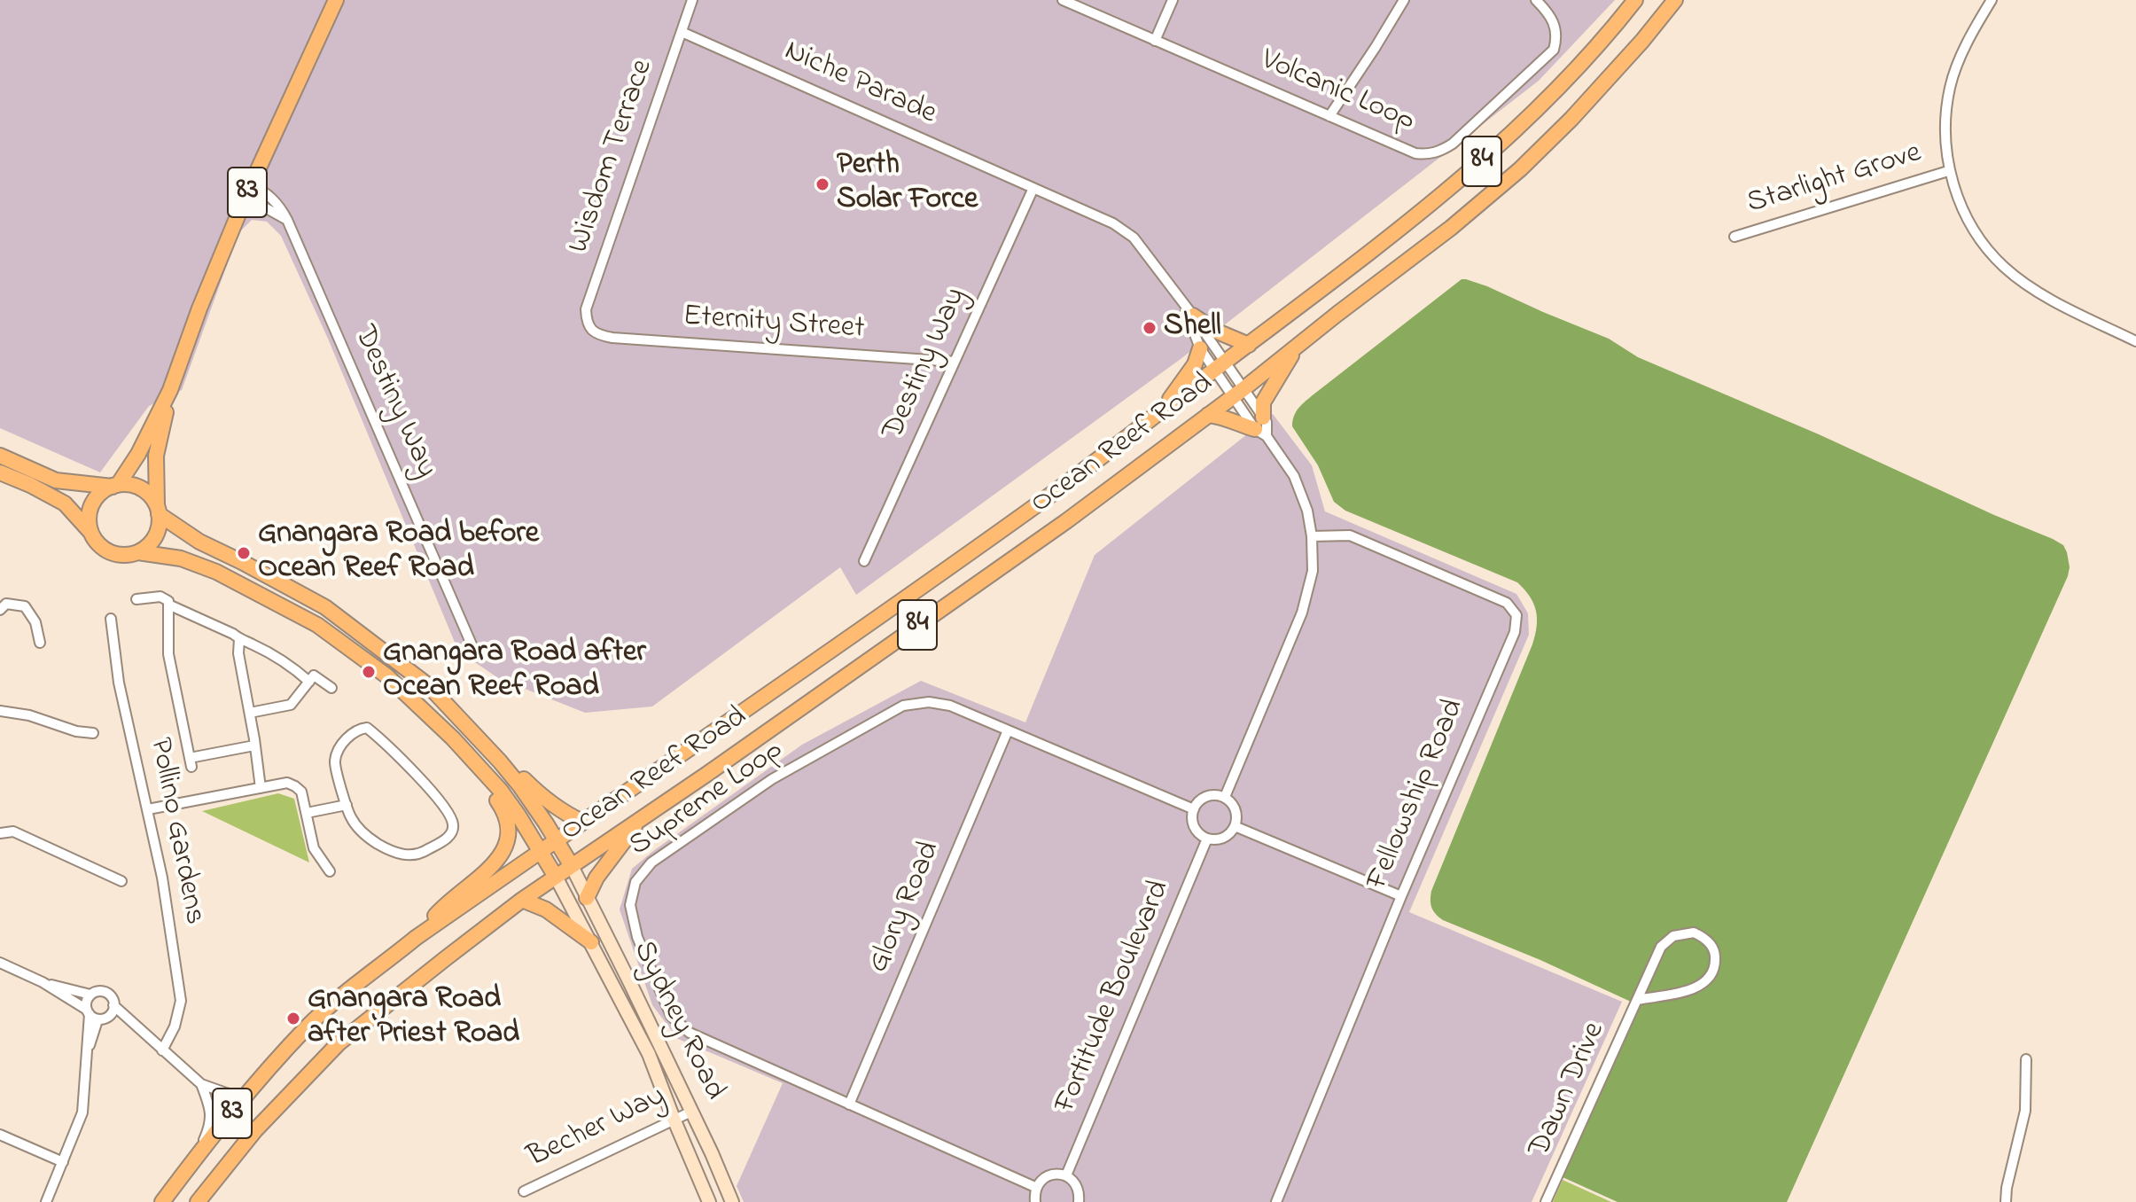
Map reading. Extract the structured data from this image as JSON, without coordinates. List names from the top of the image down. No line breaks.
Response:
{"streets":{"main road":["84","83","Ocean Reef Road"],"street":["Niche Parade","Volcanic Loop","Wisdom Terrace","Starlight Grove","Eternity Street","Destiny Way","Fellowship Road","Supreme Loop","Pollino Gardens","Glory Road","Fortitude Boulevard","Sydney Road","Dawn Drive","Becher Way"]},"crossings":[["Niche Parade","Wisdom Terrace"],["Niche Parade","Destiny Way"],["Niche Parade","Ocean Reef Road"],["Wisdom Terrace","Eternity Street"],["84","83"],["84","Ocean Reef Road"],["83","Destiny Way"],["83","Ocean Reef Road"],["83","Sydney Road"],["Eternity Street","Destiny Way"],["Ocean Reef Road","Sydney Road"],["Supreme Loop","Glory Road"],["Supreme Loop","Fortitude Boulevard"],["Sydney Road","Becher Way"]],"places":["Perth Solar Force","Shell","Gnangara Road before Ocean Reef Road","Gnangara Road after Ocean Reef Road","Gnangara Road after Priest Road"]}
